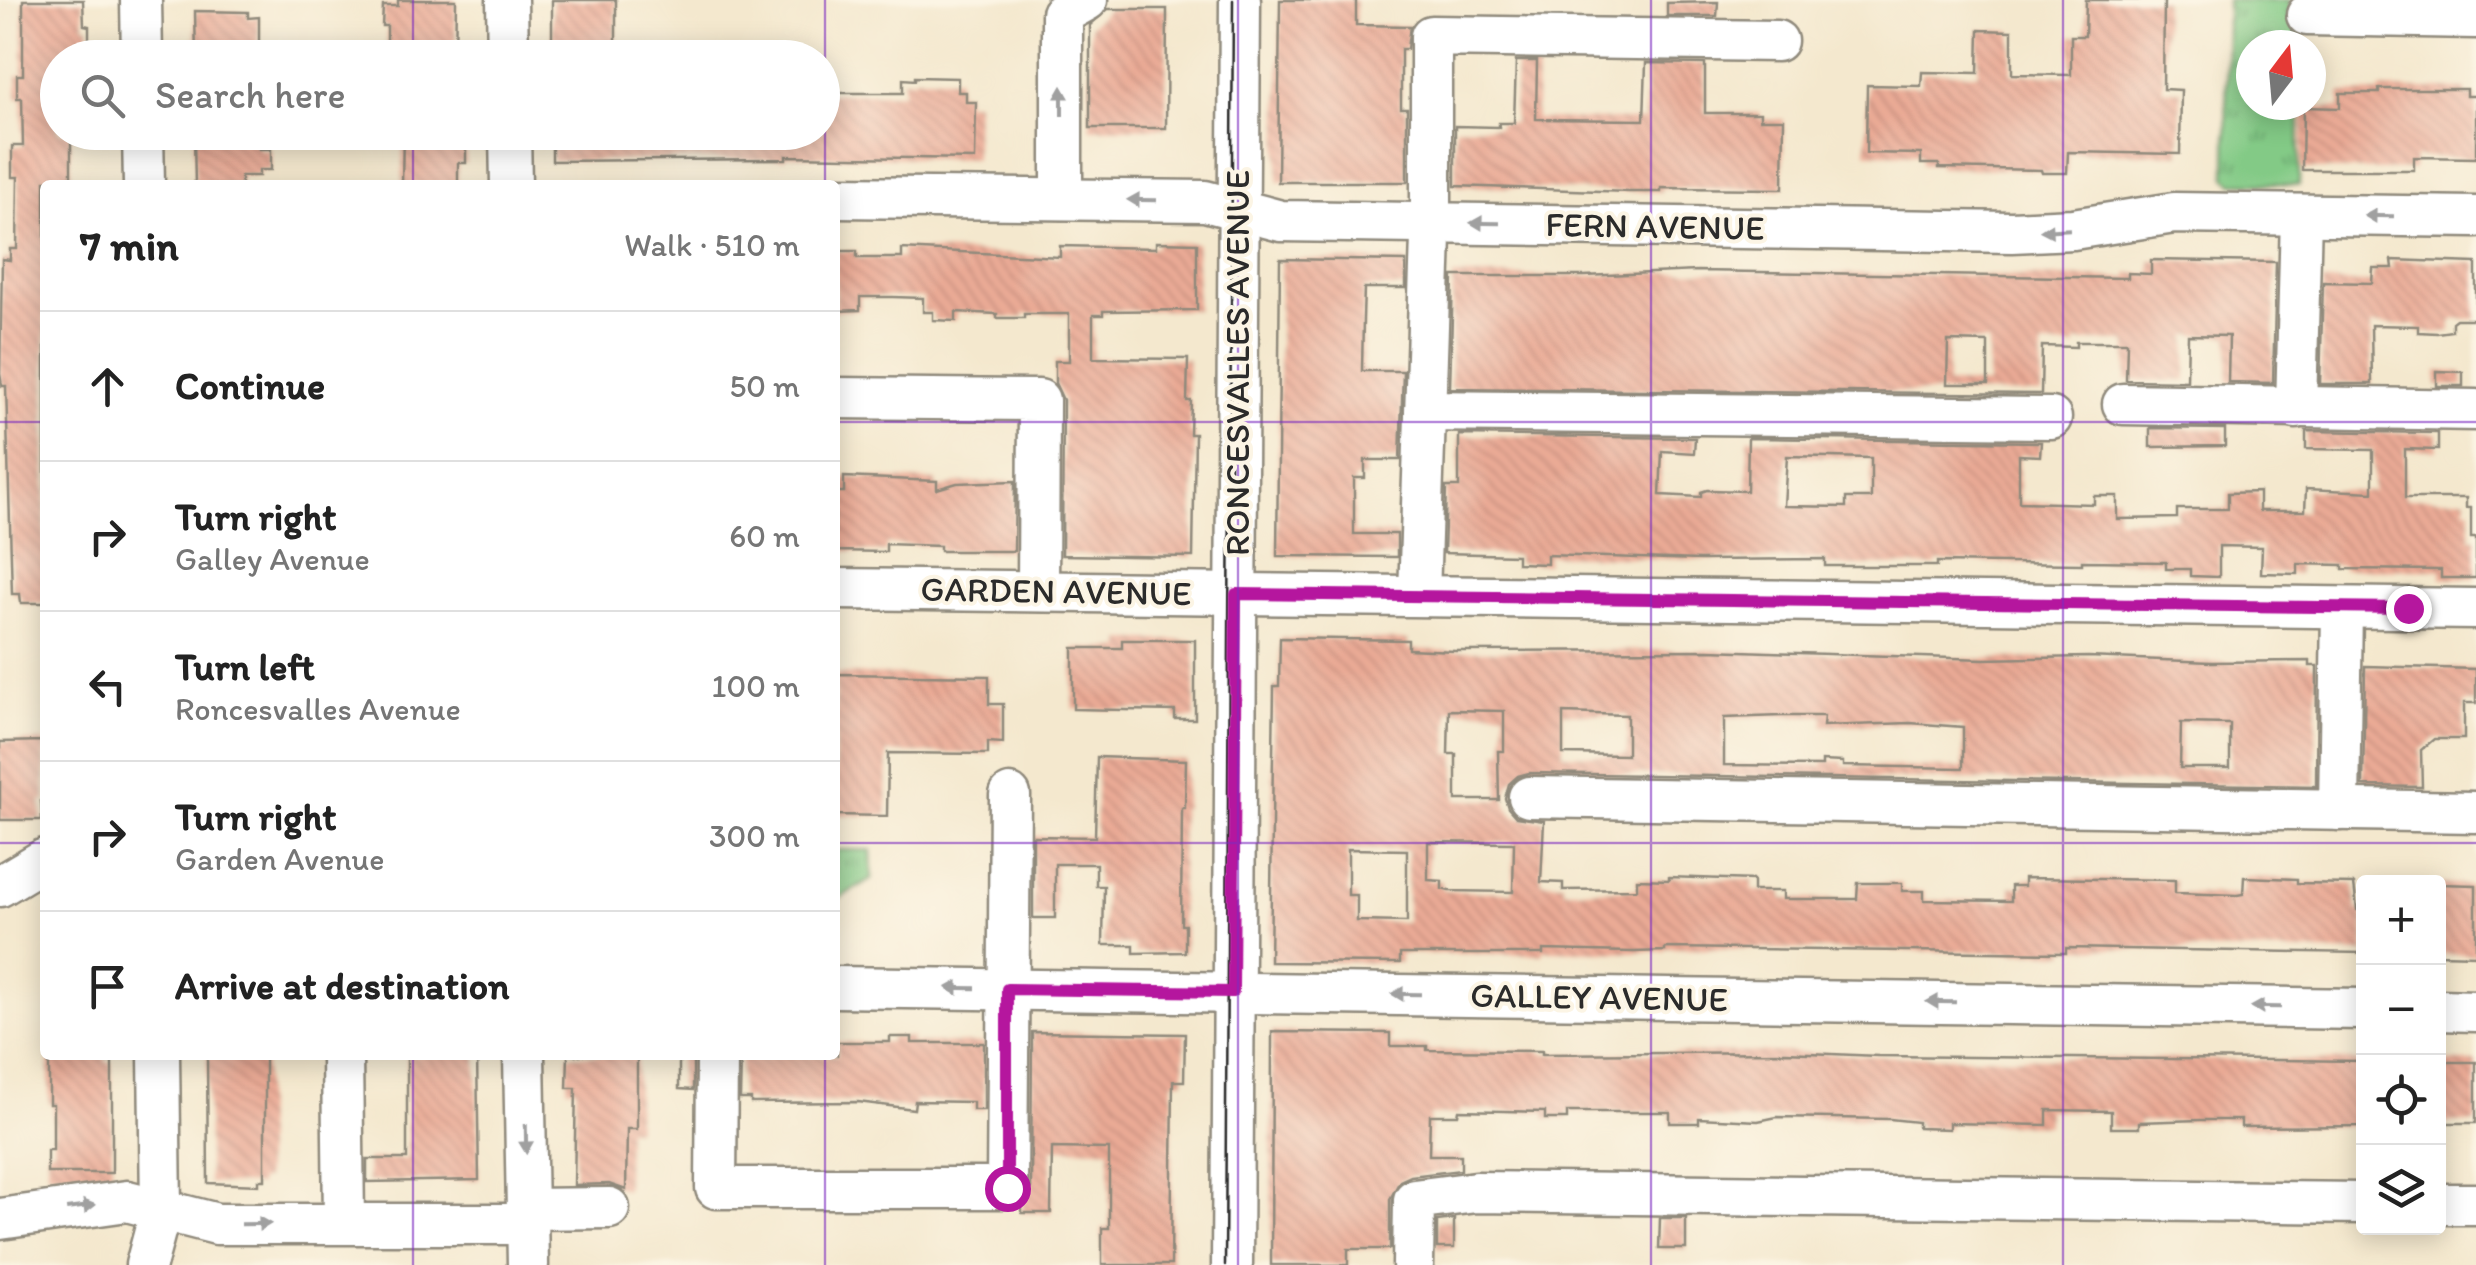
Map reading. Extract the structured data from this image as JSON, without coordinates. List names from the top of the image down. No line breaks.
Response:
{"streets":{"street":["FERN AVENUE","RONCESVALLES AVENUE","GARDEN AVENUE","GALLEY AVENUE"]},"crossings":[["FERN AVENUE","RONCESVALLES AVENUE"],["RONCESVALLES AVENUE","GARDEN AVENUE"],["RONCESVALLES AVENUE","GALLEY AVENUE"]],"north":"top","page":{"search":"Search here","heading":["7 min","Walk · 510 m"],"list":[["Continue","50 m"],["Turn right","Galley Avenue","60 m"],["Turn left","Roncesvalles Avenue","100 m"],["Turn right","Garden Avenue","300 m"],"Arrive at destination"],"map_buttons":["+","−"]}}
